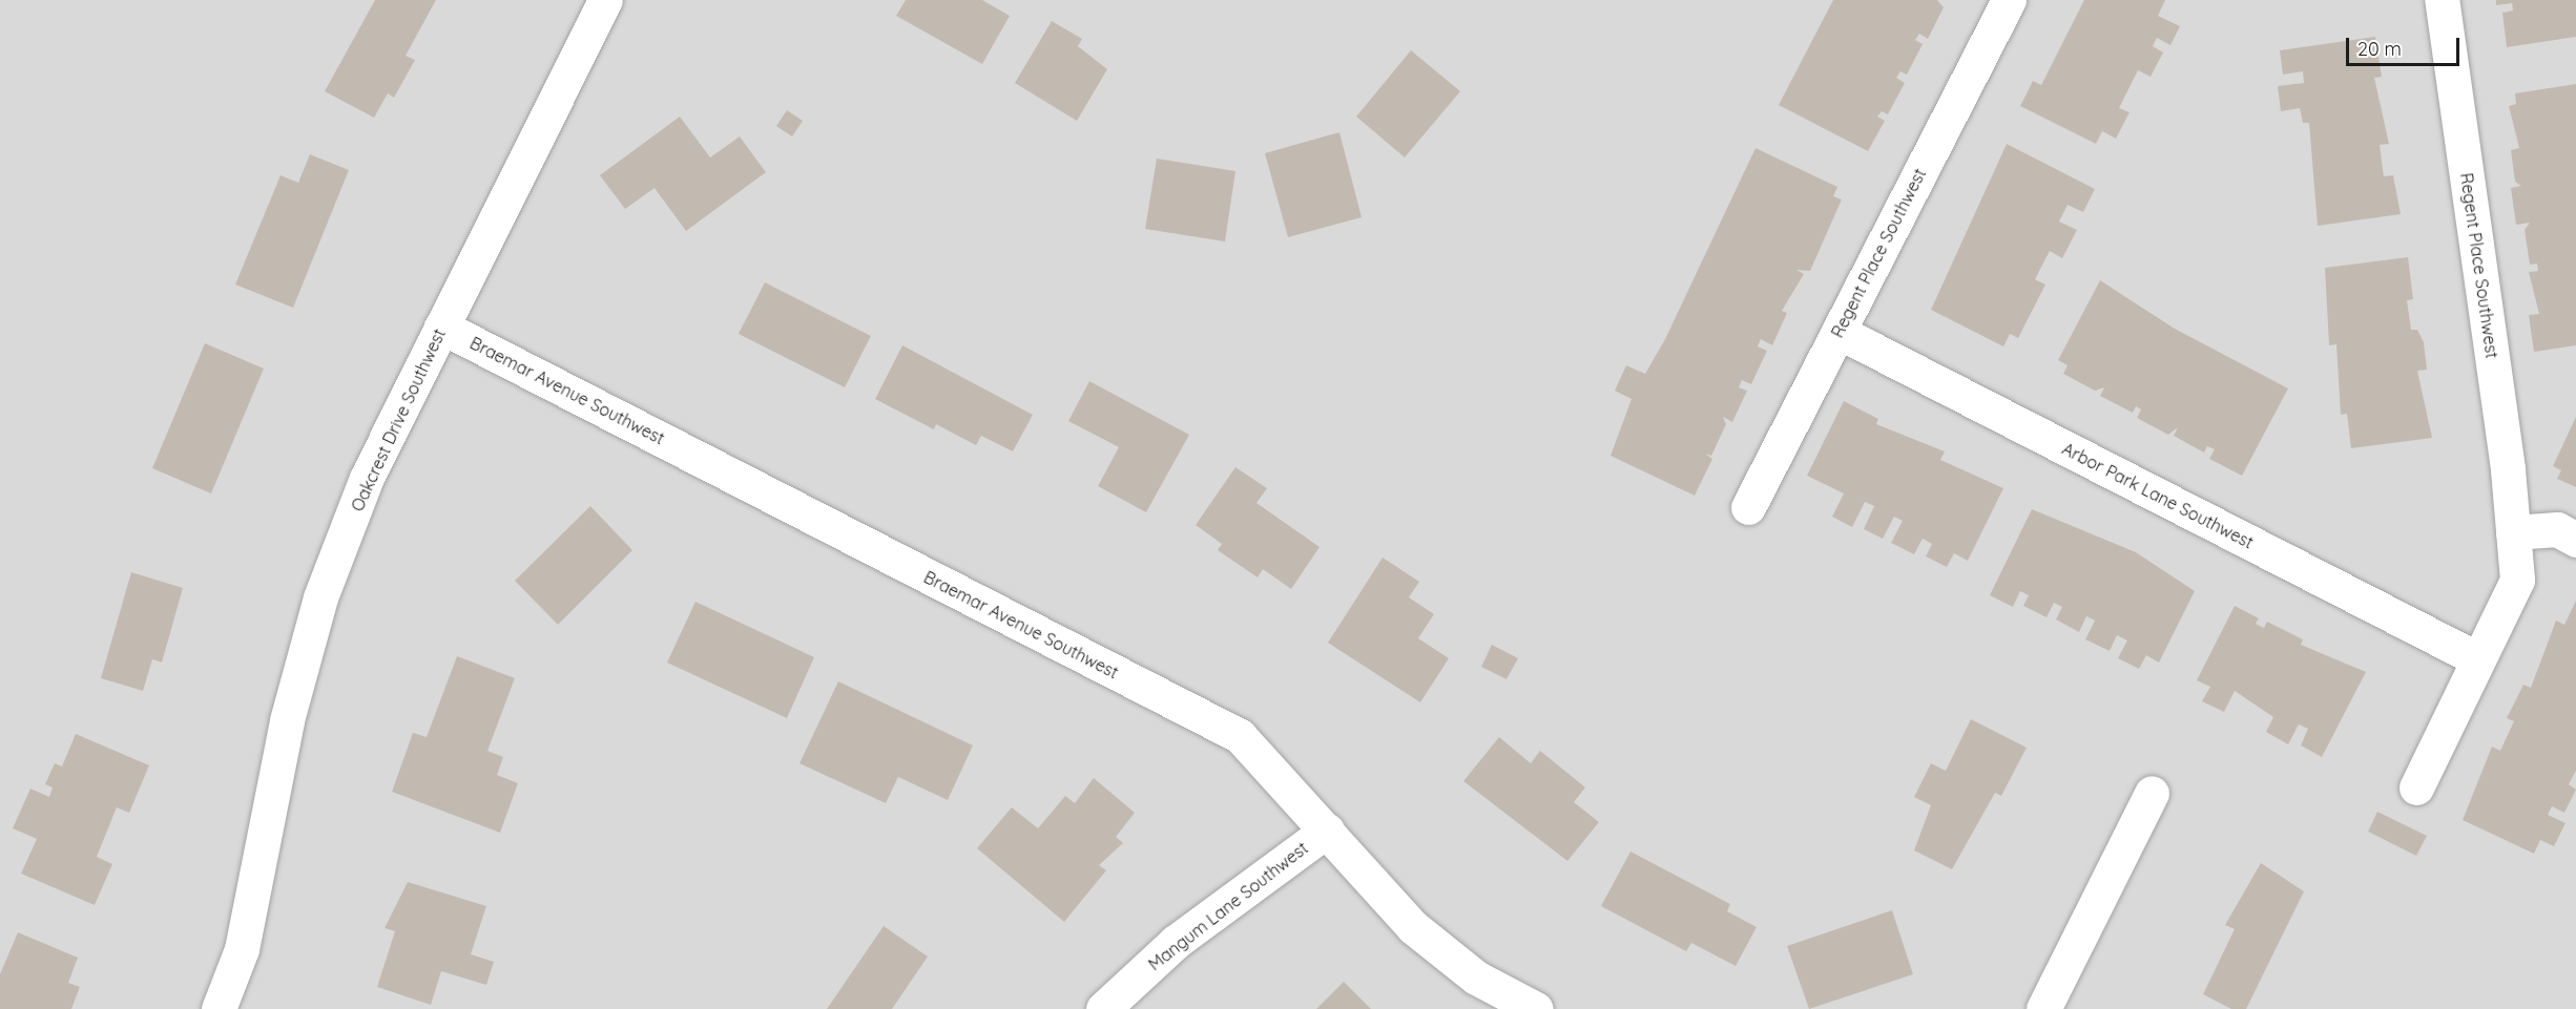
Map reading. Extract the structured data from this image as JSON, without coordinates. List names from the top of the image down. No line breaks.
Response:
{"streets":{"street":["Regent Place Southwest","Braemar Avenue Southwest","Oakcrest Drive Southwest","Arbor Park Lane Southwest","Mangum Lane Southwest"]},"crossings":[["Regent Place Southwest","Arbor Park Lane Southwest"],["Braemar Avenue Southwest","Oakcrest Drive Southwest"],["Braemar Avenue Southwest","Mangum Lane Southwest"]],"scale_bar":"20 m"}
